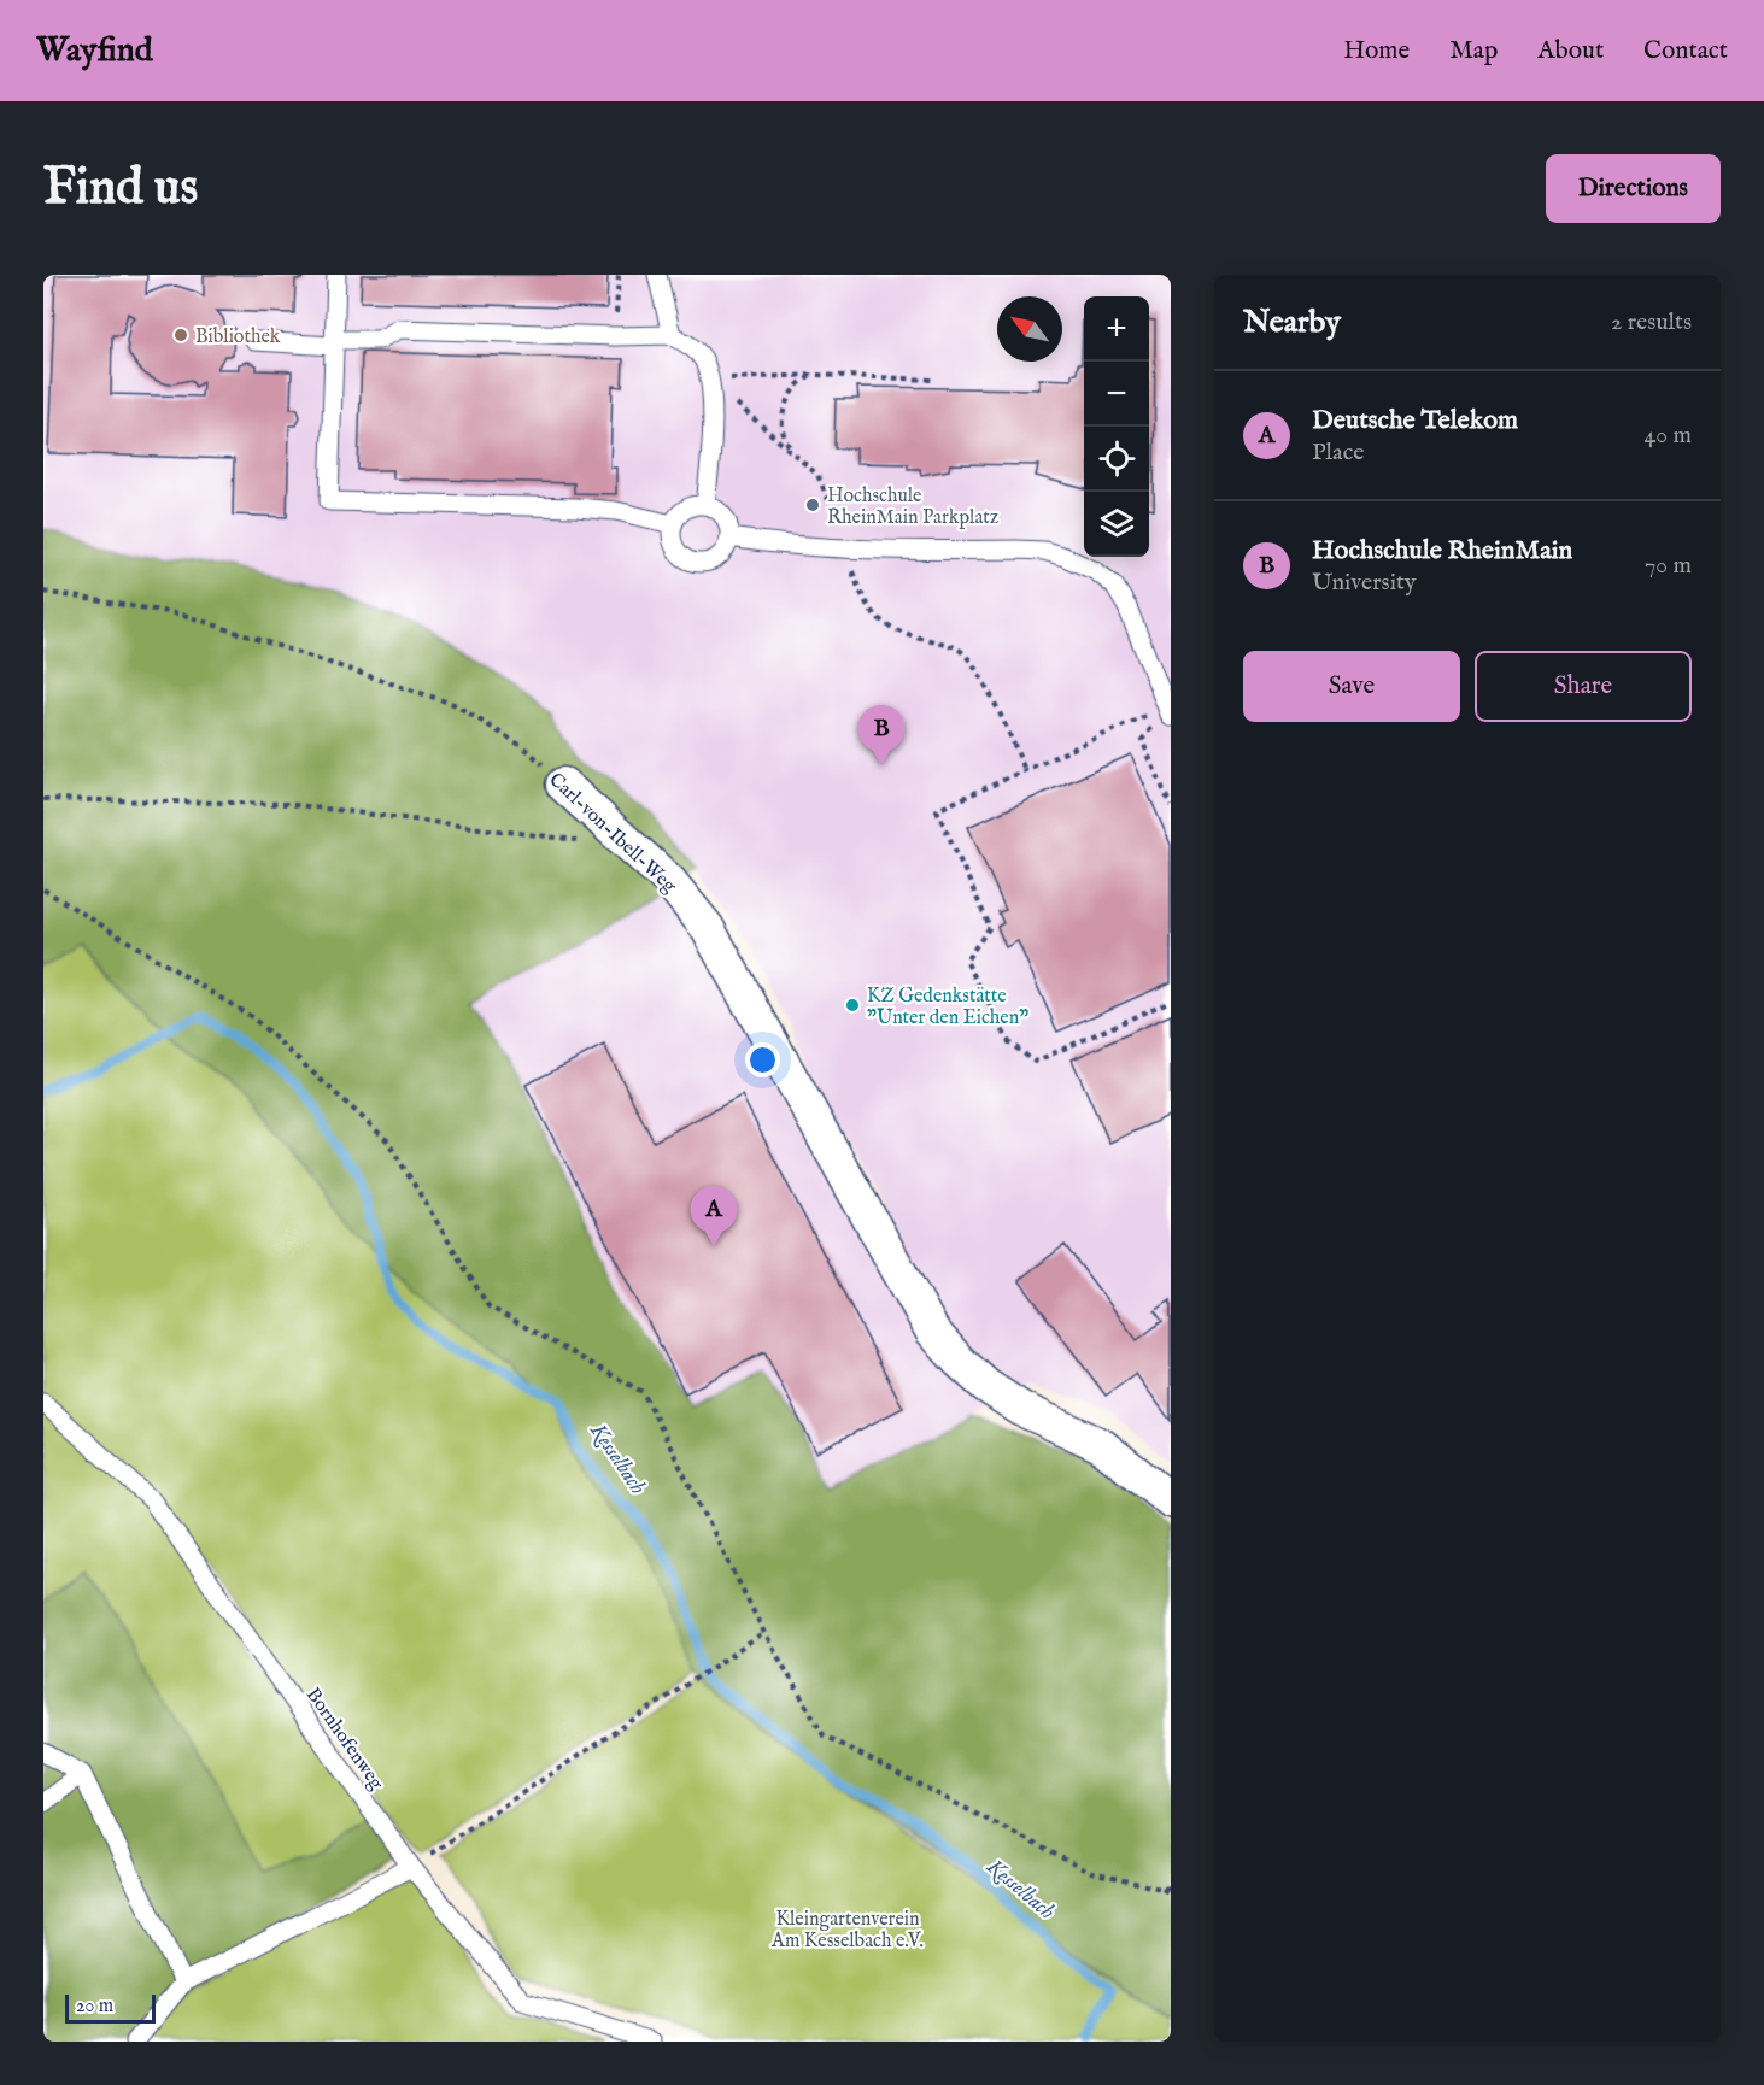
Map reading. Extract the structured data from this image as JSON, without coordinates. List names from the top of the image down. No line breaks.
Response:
{"streets":{"street":["Carl-von-Ibell-Weg"],"lane":["Bornhofenweg"]},"water":["Kesselbach"],"parks":["Kleingartenverein Am Kesselbach e.V."],"places":["Bibliothek","Hochschule RheinMain Parkplatz","KZ Gedenkstätte \"Unter den Eichen\""],"scale_bar":"20 m","north":"top left","page":{"header":"Wayfind","nav":["Home","Map","About","Contact"],"buttons":["Directions",["Save","Share"]],"title":"Find us","heading":["Nearby","2 results"],"map_buttons":["+","−"],"list":[{"mark":"A","name":"Deutsche Telekom","note":"Place","value":"40 m"},{"mark":"B","name":"Hochschule RheinMain","note":"University","value":"70 m"}],"pins":["B","A"],"scale":"20 m"}}
